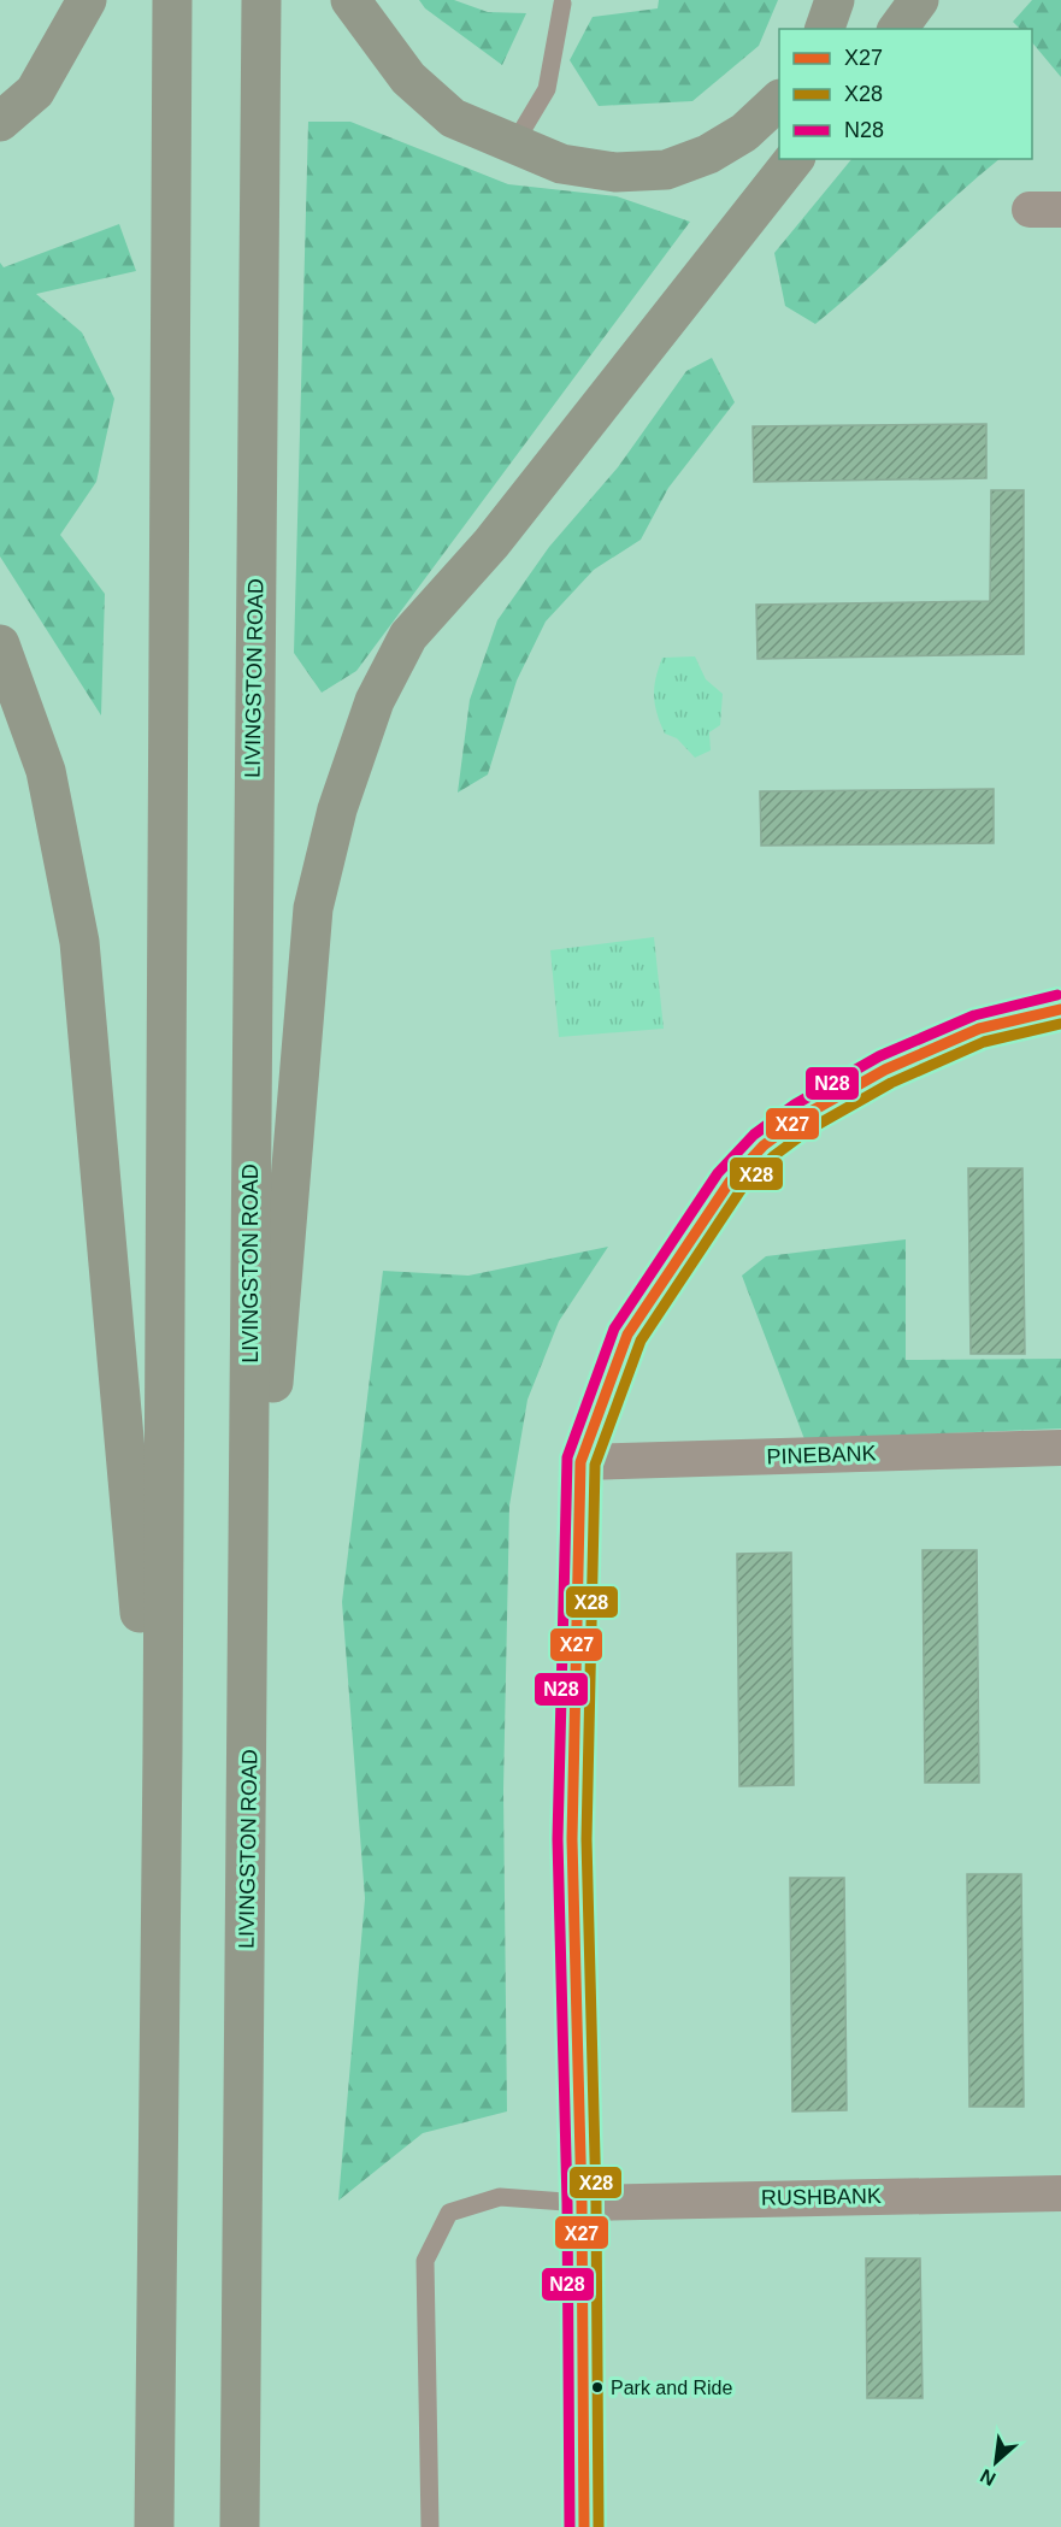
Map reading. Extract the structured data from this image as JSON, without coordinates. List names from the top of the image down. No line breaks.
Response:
{"streets":{"main road":["LIVINGSTON ROAD"],"street":["PINEBANK","RUSHBANK"]},"places":["Park and Ride"],"lines":["transit line N28","transit line X27","transit line X28"],"legend":["X27","X28","N28"],"north":"bottom left"}
